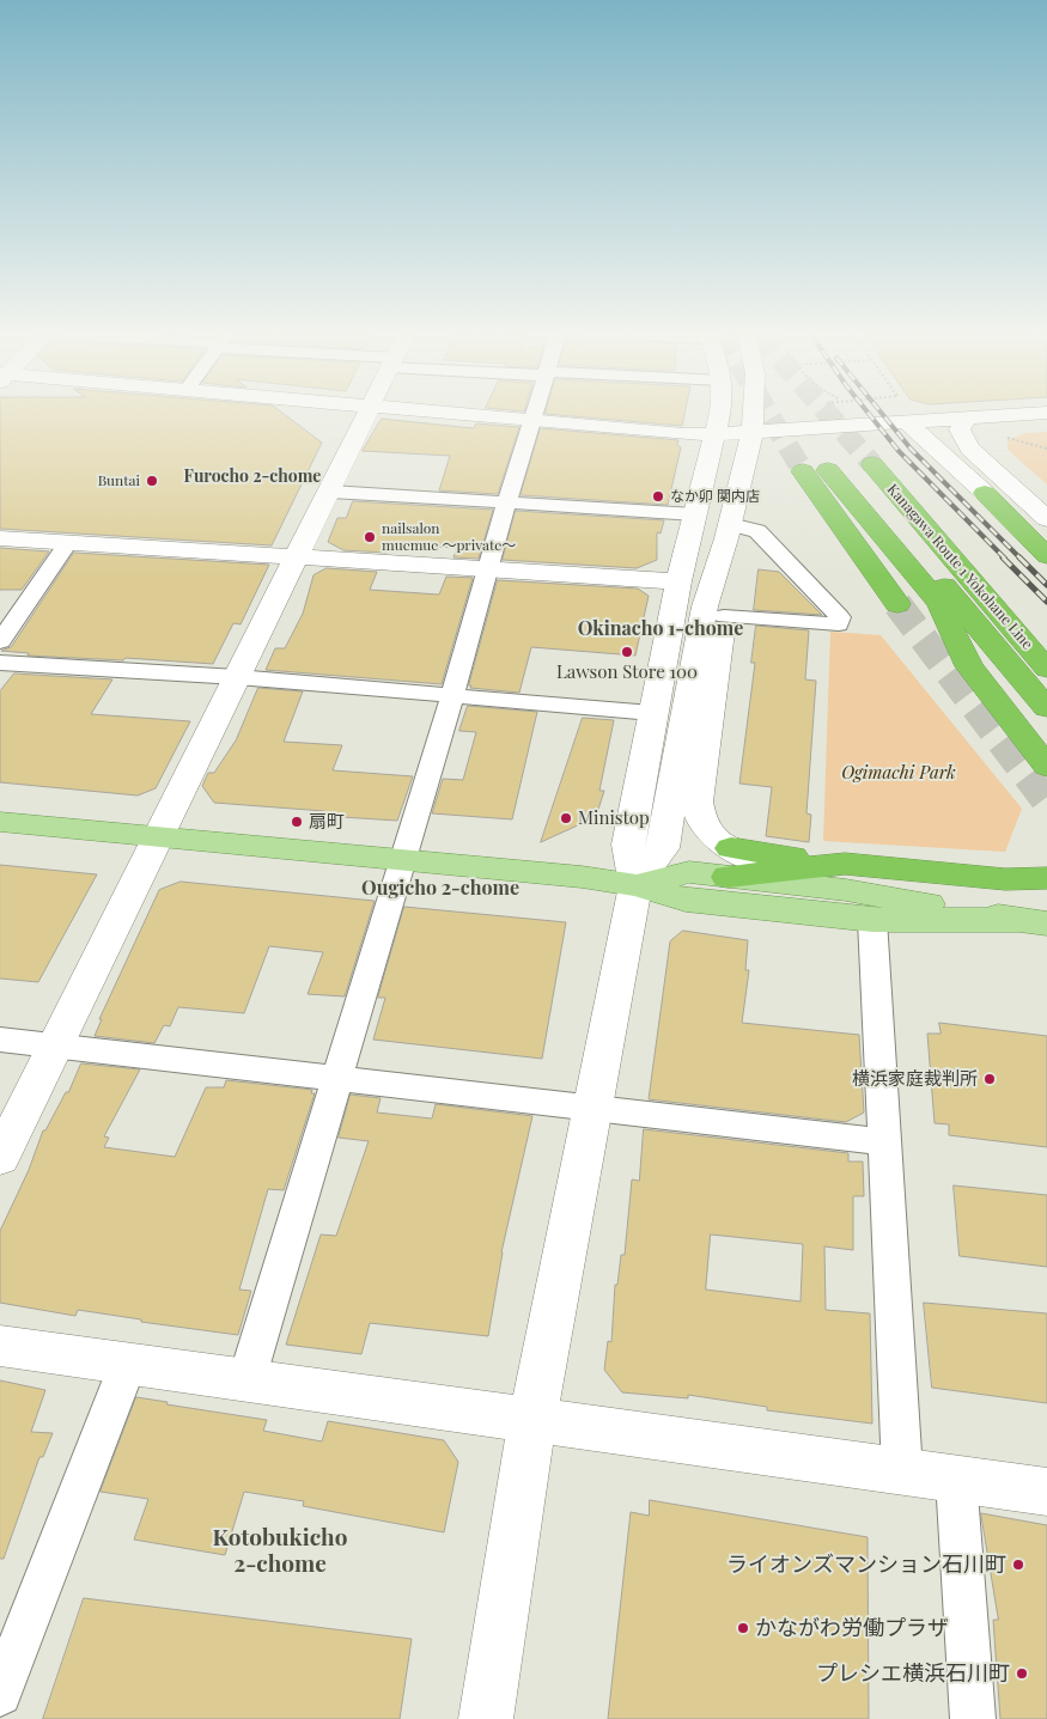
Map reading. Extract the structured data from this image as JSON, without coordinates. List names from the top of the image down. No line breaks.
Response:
{"streets":{"highway":["Kanagawa Route 1 Yokohane Line"]},"districts":["Furocho 2-chome","Okinacho 1-chome","Ougicho 2-chome","Kotobukicho 2-chome"],"parks":["Ogimachi Park"],"places":["Buntai","なか卯 関内店","nailsalon muemue ～private～","Lawson Store 100","Ministop","扇町","横浜家庭裁判所","ライオンズマンション石川町","かながわ労働プラザ","プレシエ横浜石川町"]}
